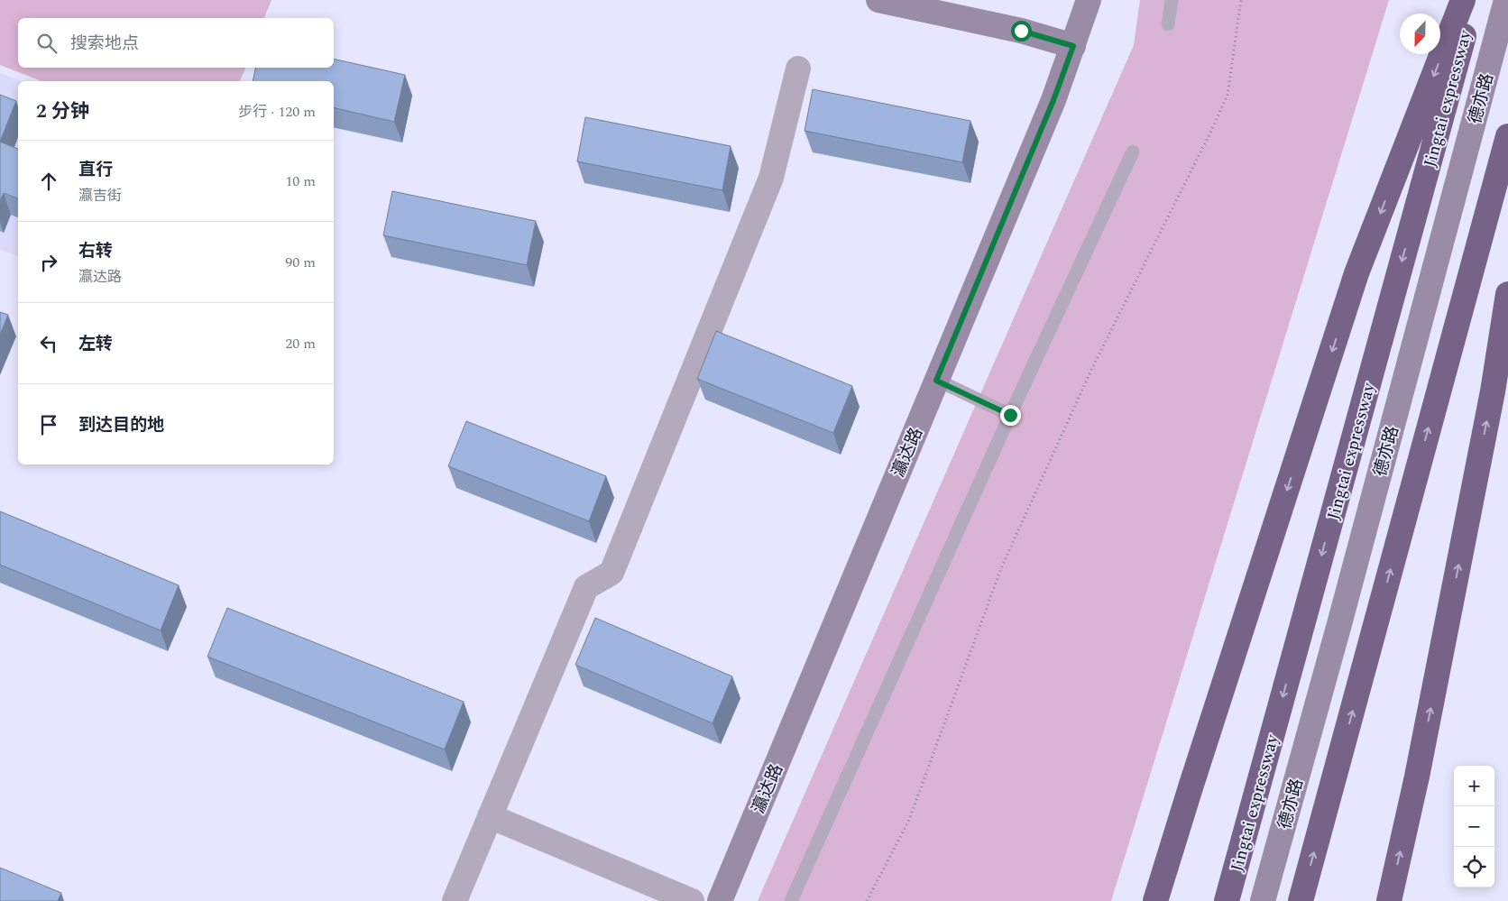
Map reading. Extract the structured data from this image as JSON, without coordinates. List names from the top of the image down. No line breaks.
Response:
{"streets":{"highway":["Jingtai expressway"],"street":["德亦路","瀛达路"]},"north":"bottom","page":{"search":"搜索地点","heading":["2 分钟","步行 · 120 m"],"list":[["直行","瀛吉街","10 m"],["右转","瀛达路","90 m"],["左转","20 m"],"到达目的地"],"map_buttons":["+","−"]}}
